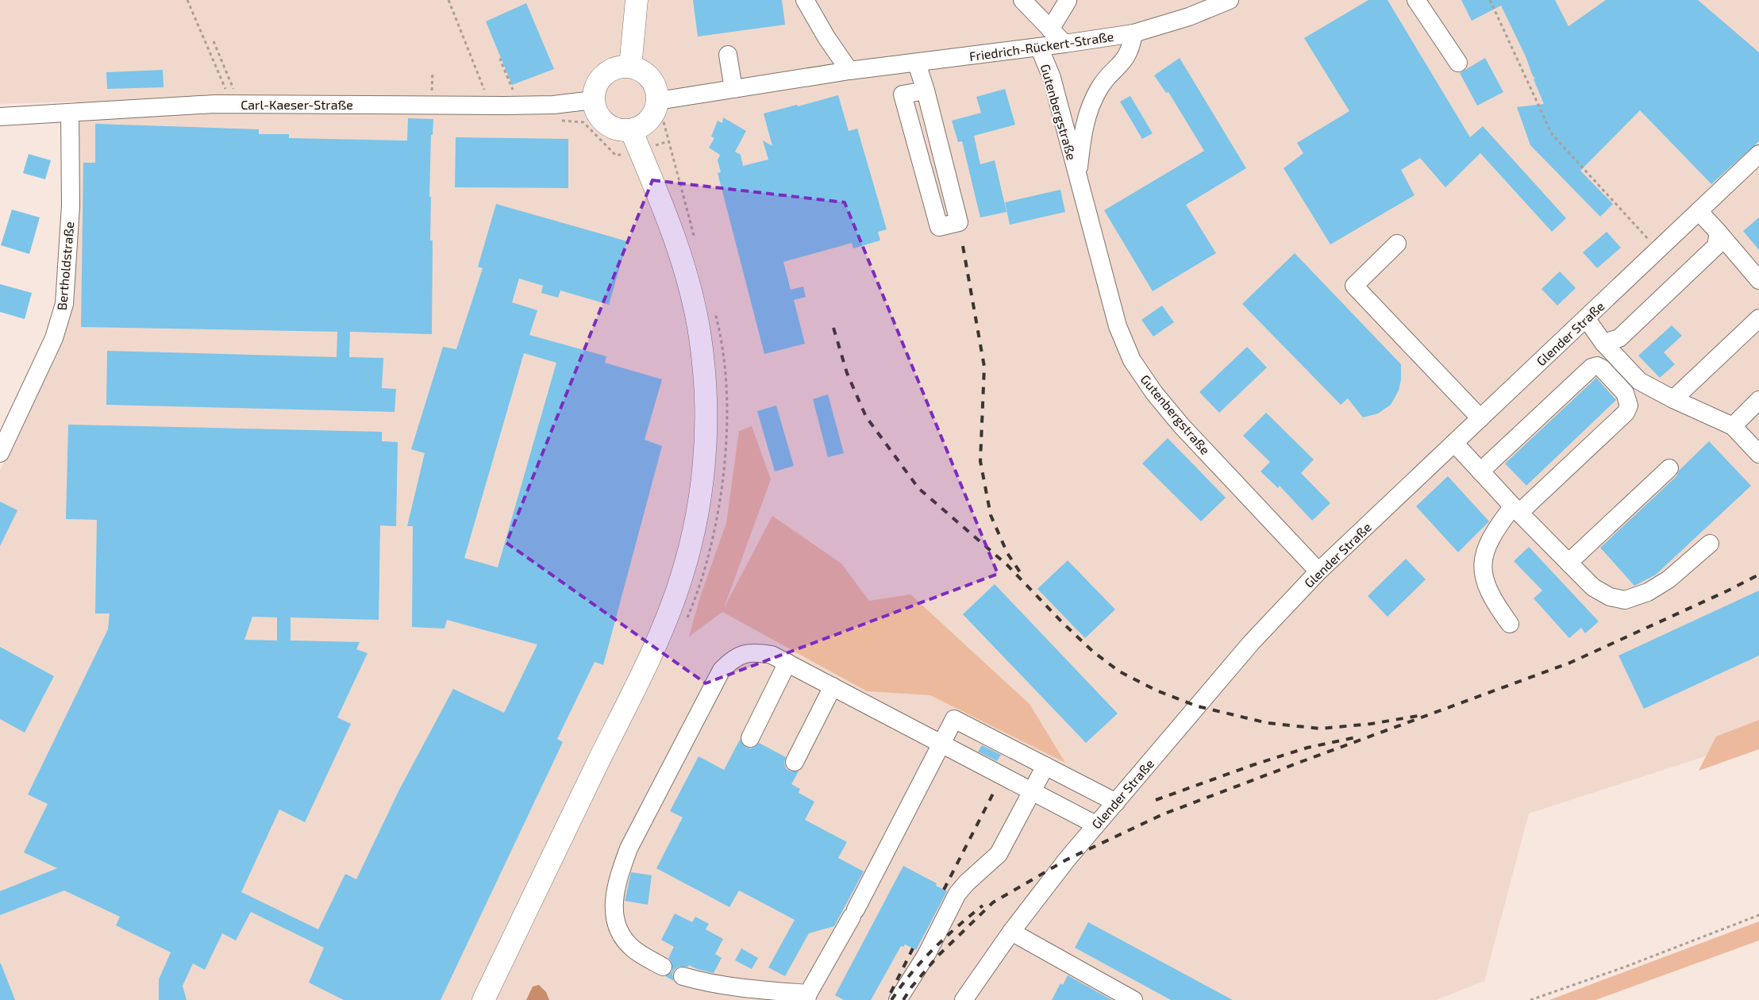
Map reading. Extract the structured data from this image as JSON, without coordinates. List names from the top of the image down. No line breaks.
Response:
{"streets":{"street":["Friedrich-Rückert-Straße","Carl-Kaeser-Straße","Gutenbergstraße","Bertholdstraße","Glender Straße"]},"crossings":[["Friedrich-Rückert-Straße","Carl-Kaeser-Straße"],["Friedrich-Rückert-Straße","Gutenbergstraße"],["Carl-Kaeser-Straße","Bertholdstraße"],["Gutenbergstraße","Glender Straße"]]}
